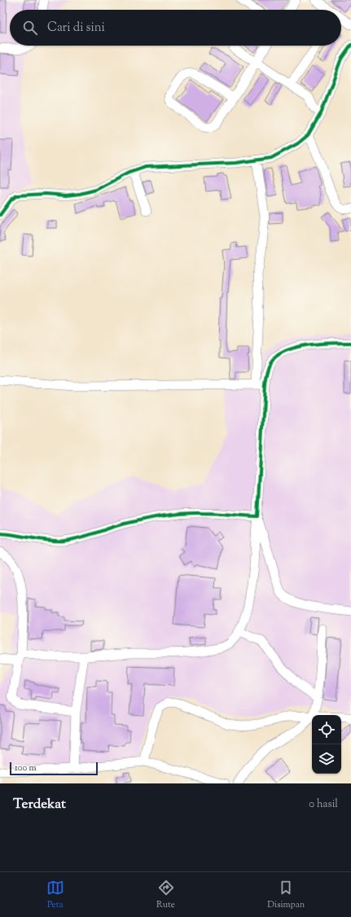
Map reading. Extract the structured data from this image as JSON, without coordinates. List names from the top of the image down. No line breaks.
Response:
{"scale_bar":"100 m","page":{"search":"Cari di sini","scale":"100 m","heading":["Terdekat","0 hasil"],"nav":["Peta","Rute","Disimpan"]}}
